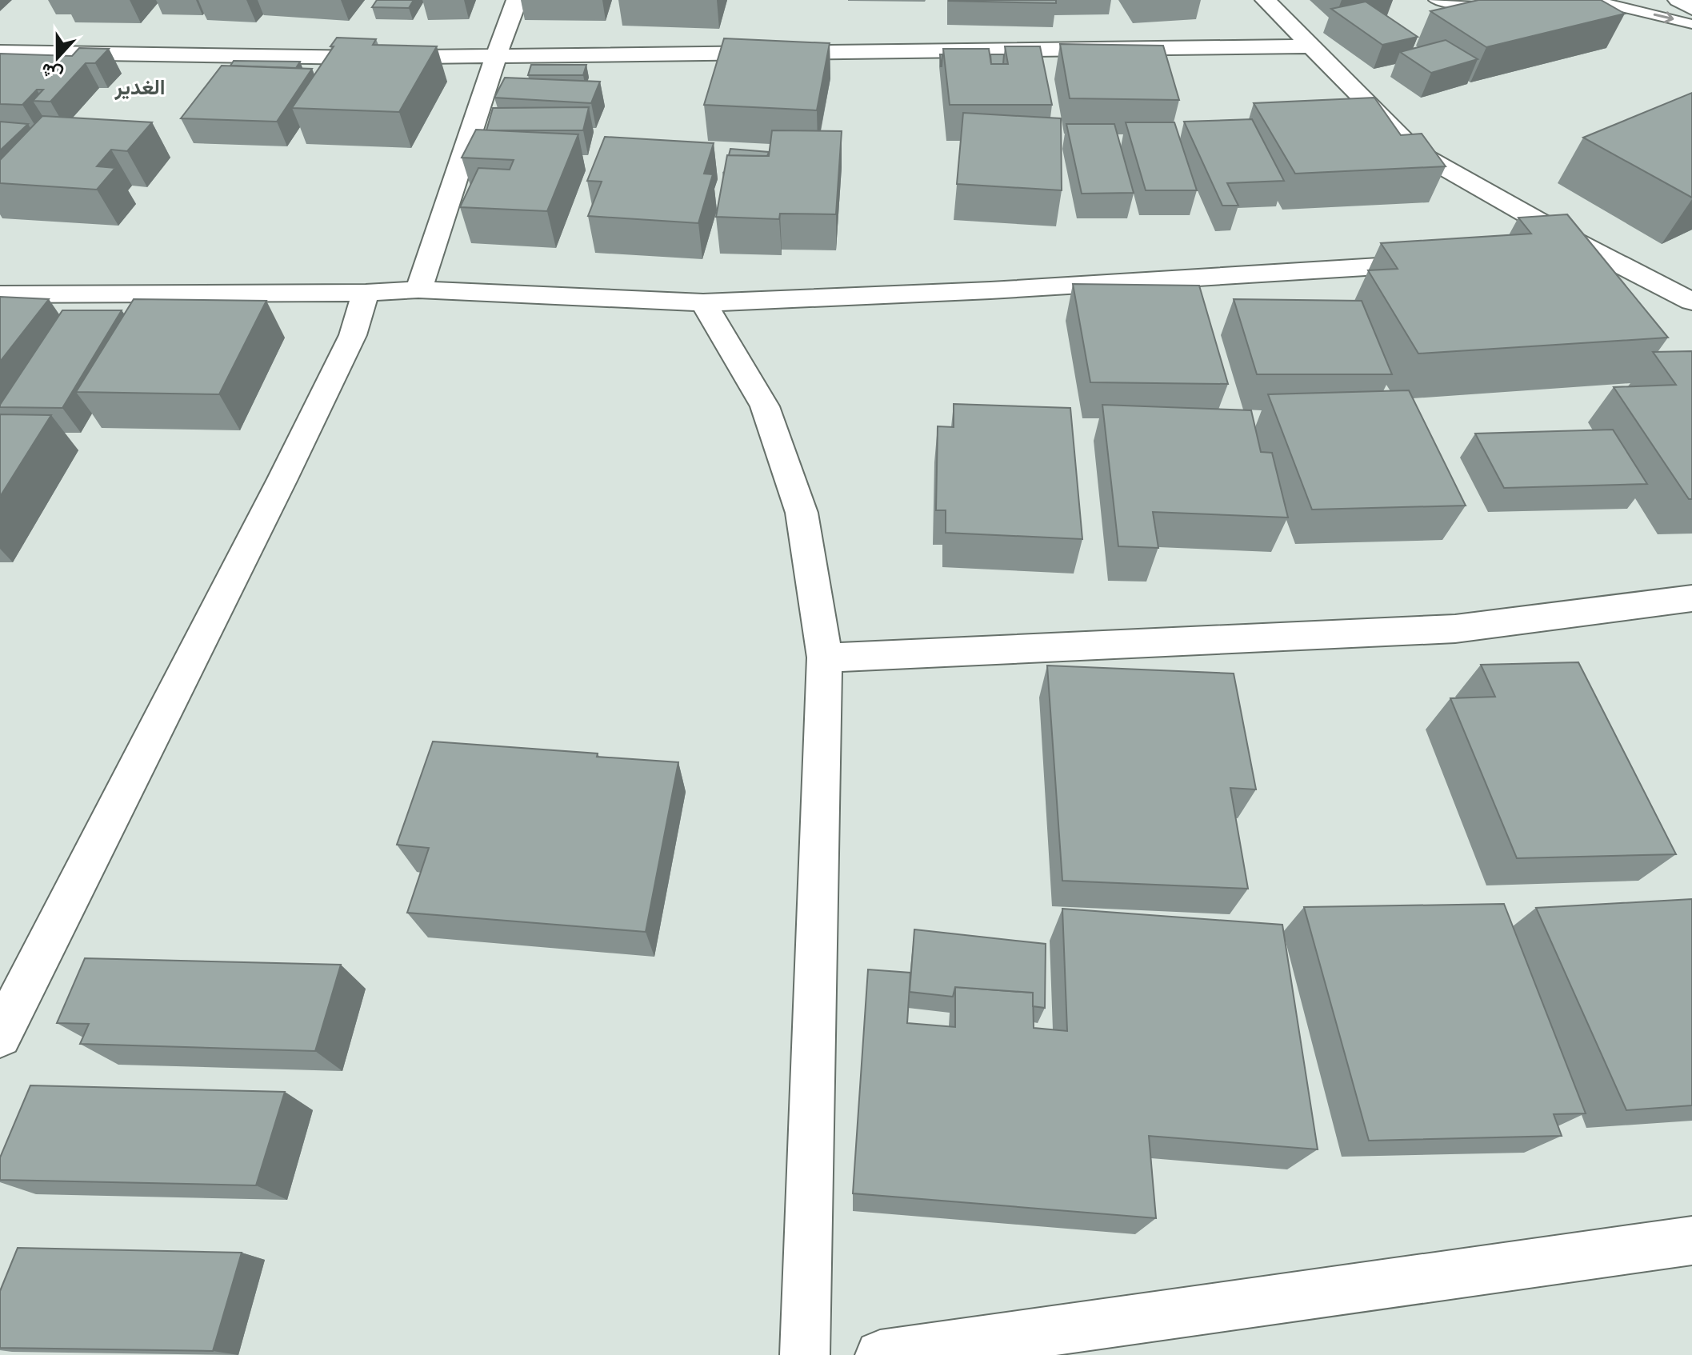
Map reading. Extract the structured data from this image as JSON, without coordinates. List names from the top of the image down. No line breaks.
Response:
{"districts":["الغدير"],"north":"bottom"}
